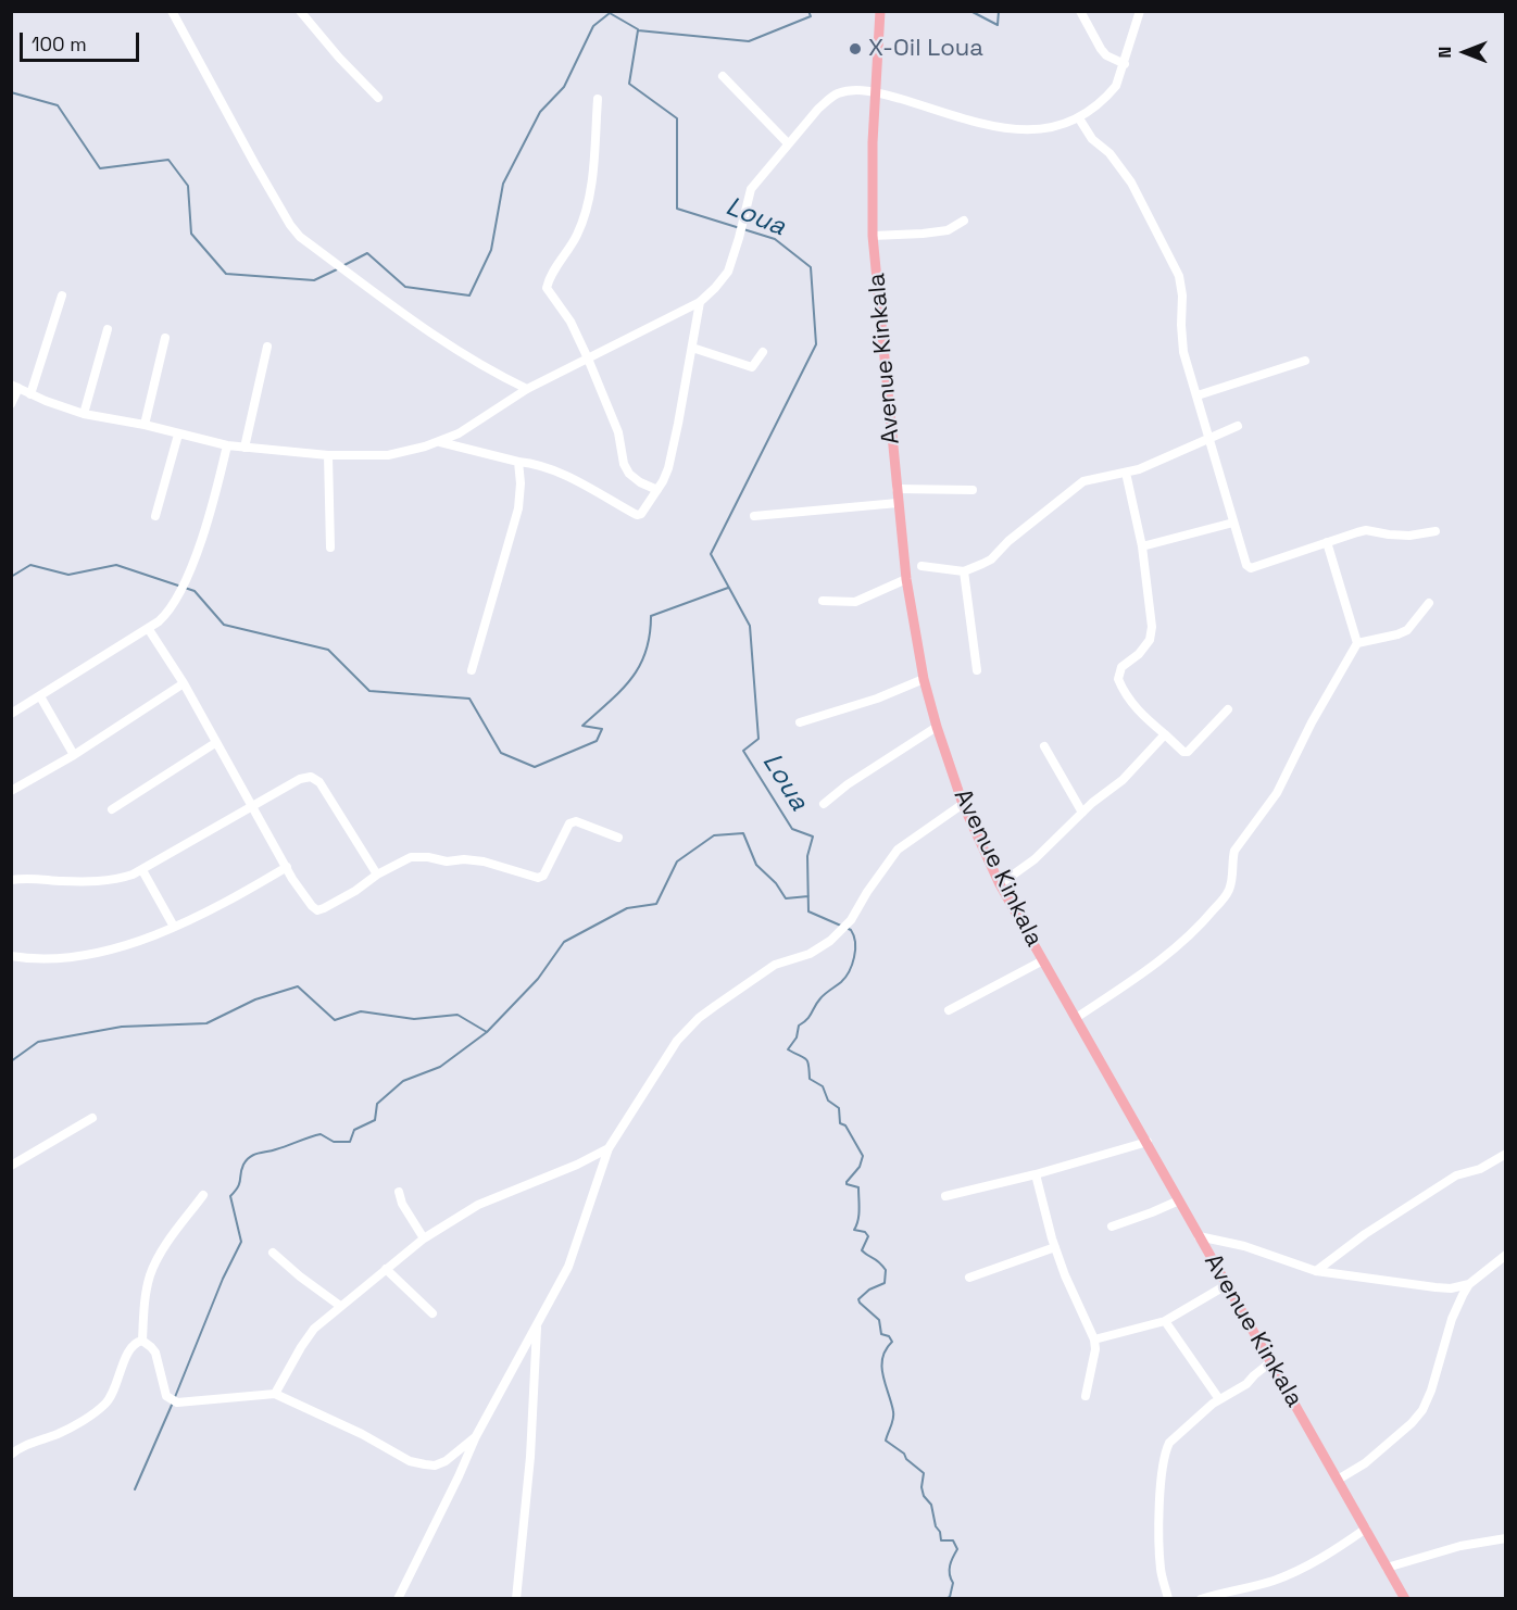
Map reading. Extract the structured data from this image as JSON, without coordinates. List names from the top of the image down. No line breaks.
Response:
{"streets":{"main road":["Avenue Kinkala"]},"water":["Loua"],"places":["X-Oil Loua"],"scale_bar":"100 m","north":"left"}
